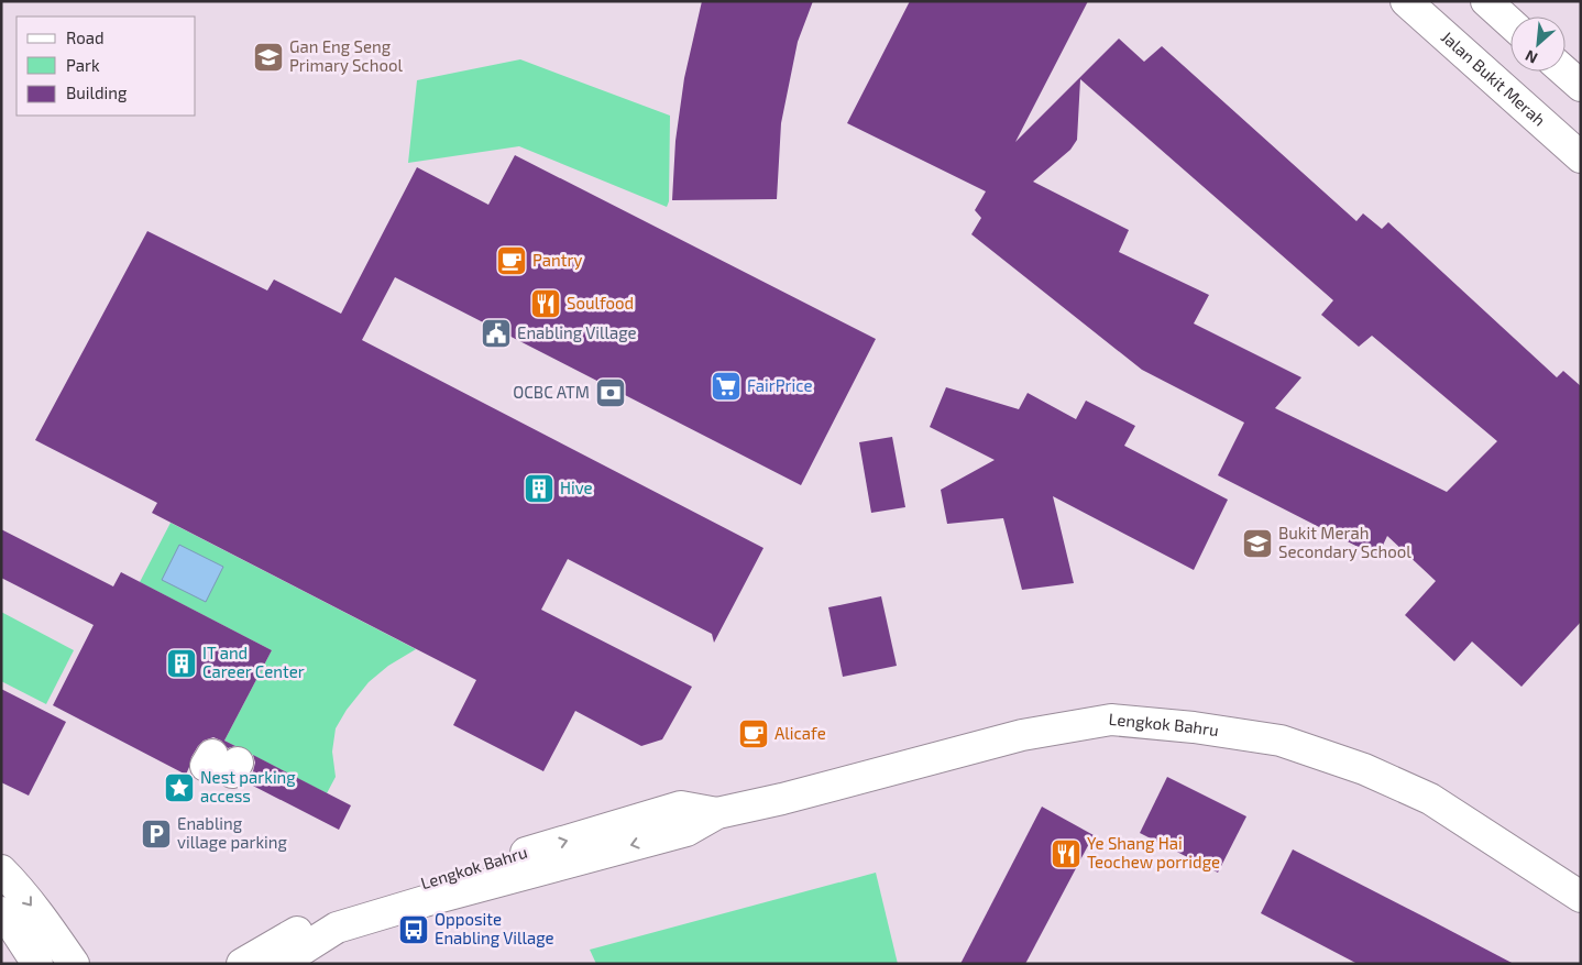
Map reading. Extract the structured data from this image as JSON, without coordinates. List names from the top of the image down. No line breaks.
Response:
{"streets":{"street":["Jalan Bukit Merah","Lengkok Bahru"]},"places":{"school or university":["Gan Eng Seng Primary School","Bukit Merah Secondary School"],"cafe":["Pantry","Alicafe"],"restaurant":["Soulfood","Ye Shang Hai Teochew porridge"],"public building":["Enabling Village"],"supermarket":["FairPrice"],"bank":["OCBC ATM"],"building":["Hive","IT and Career Center"],"place":["Nest parking access"],"parking":["Enabling village parking"],"bus stop":["Opposite Enabling Village"]},"legend":["Road","Park","Building"],"north":"bottom left"}
